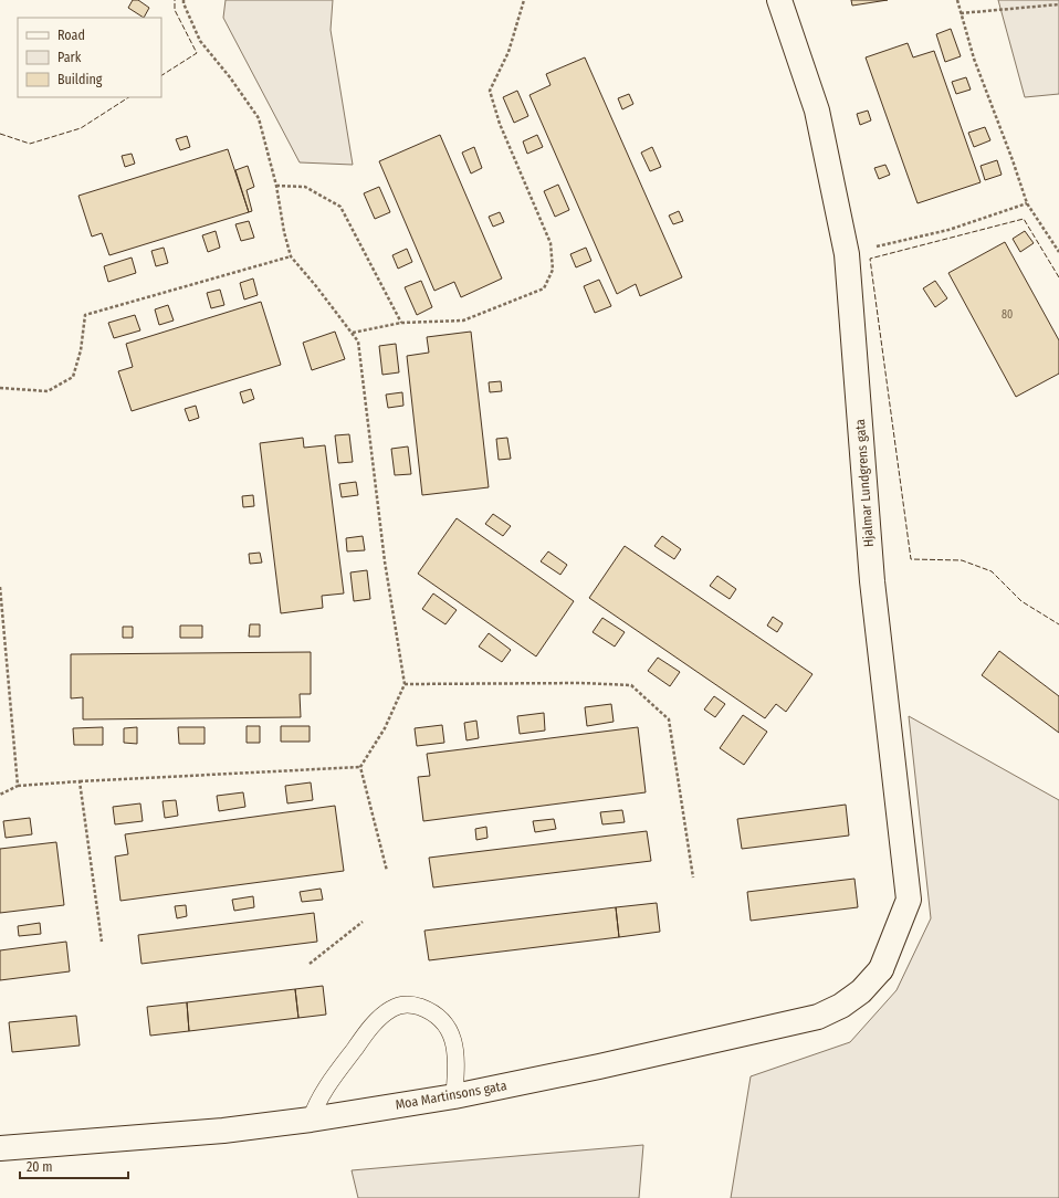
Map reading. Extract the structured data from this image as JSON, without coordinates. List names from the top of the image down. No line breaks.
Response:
{"streets":{"street":["Hjalmar Lundgrens gata","Moa Martinsons gata"]},"crossings":[["Hjalmar Lundgrens gata","Moa Martinsons gata"]],"house_numbers":["80"],"legend":["Road","Park","Building"],"scale_bar":"20 m"}
